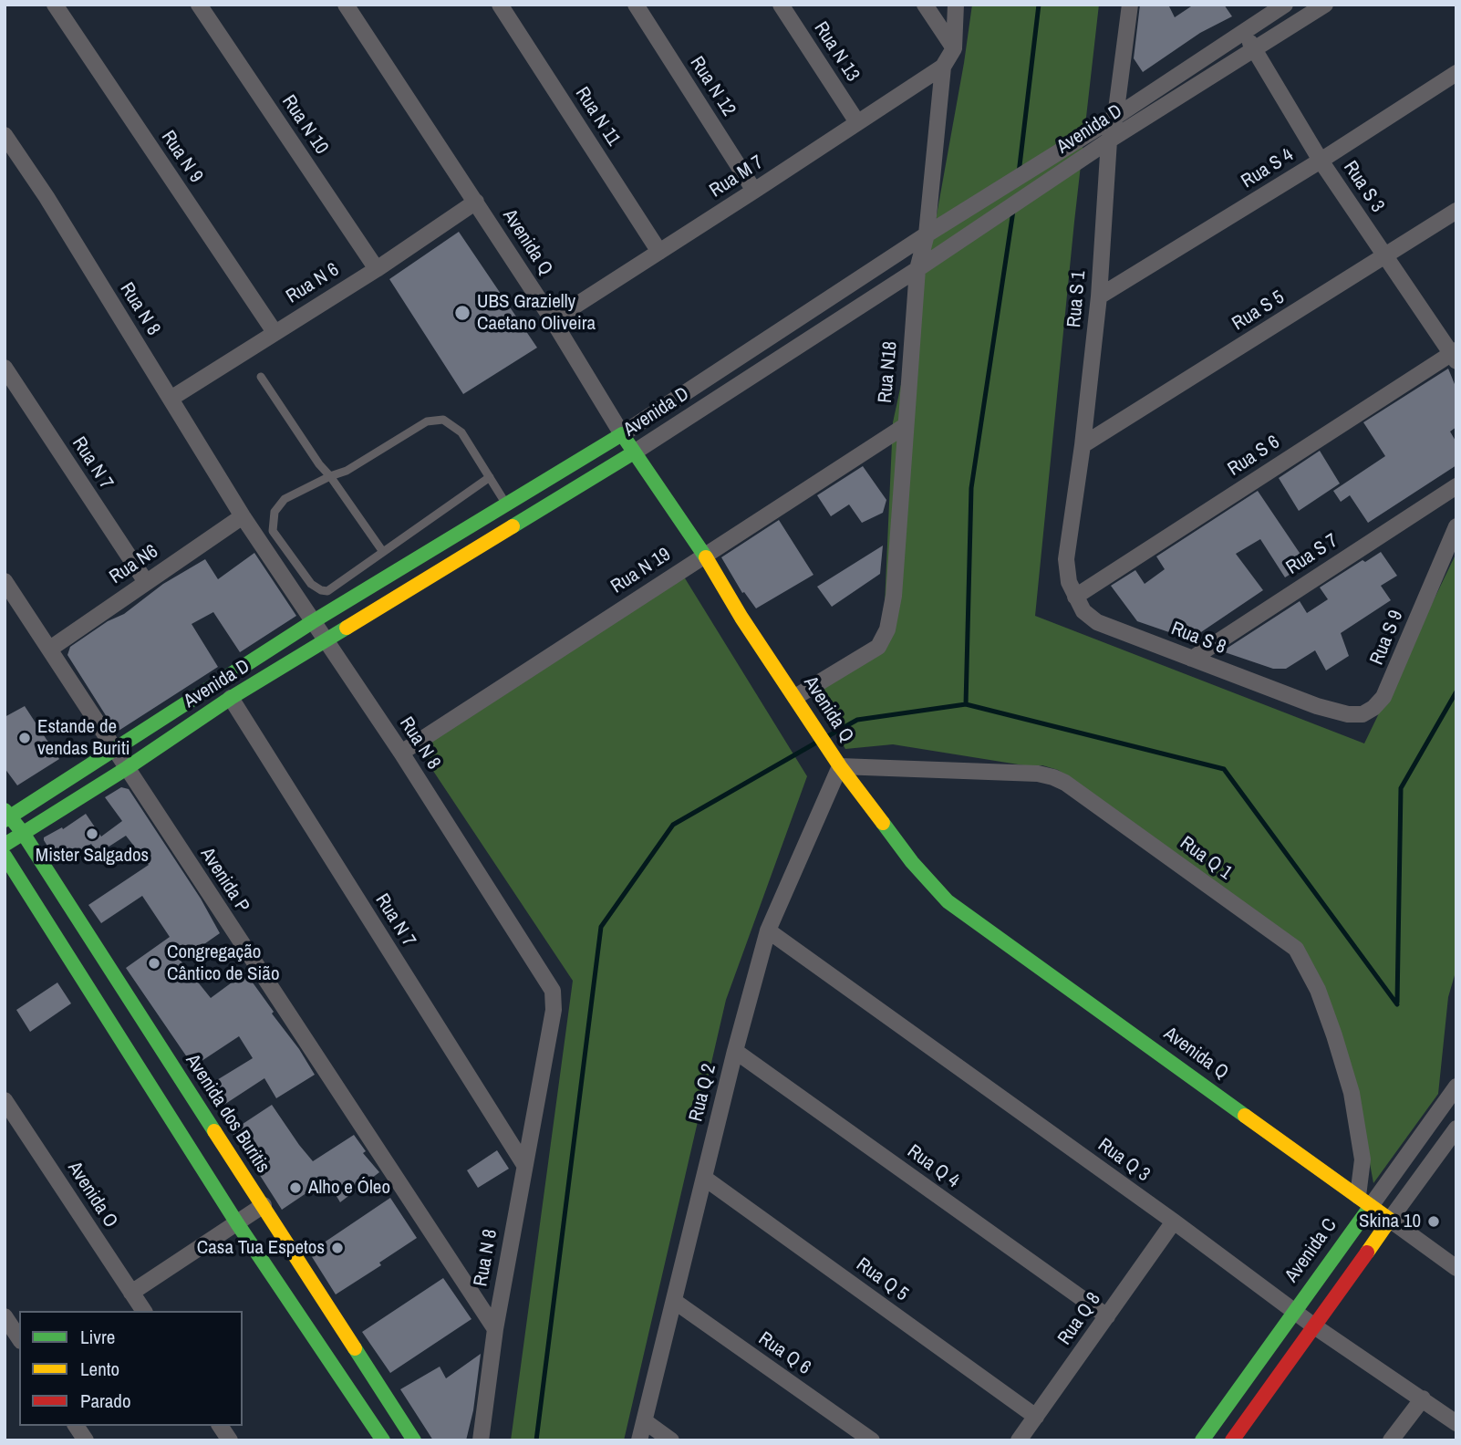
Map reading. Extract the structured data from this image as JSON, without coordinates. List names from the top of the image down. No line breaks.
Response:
{"streets":{"street":["Rua N 13","Rua N 12","Rua N 11","Rua N 10","Avenida D","Rua N 9","Rua S 4","Rua M 7","Rua S 3","Avenida Q","Rua N 6","Rua S 1","Rua N 8","Rua S 5","Rua N18","Rua S 6","Rua N 7","Rua S 7","Rua N6","Rua N 19","Rua S 9","Rua S 8","Rua Q 1","Avenida P","Rua Q 2","Avenida dos Buritis","Rua Q 3","Rua Q 4","Avenida O","Avenida C","Rua Q 5","Rua Q 8","Rua Q 6"]},"crossings":[["Rua N 13","Rua M 7"],["Rua N 12","Rua M 7"],["Rua N 11","Rua M 7"],["Rua N 10","Rua N 6"],["Avenida D","Rua S 3"],["Avenida D","Avenida Q"],["Avenida D","Rua S 1"],["Avenida D","Rua N 8"],["Avenida D","Rua N18"],["Avenida D","Rua N 7"],["Avenida D","Avenida P"],["Avenida D","Avenida dos Buritis"],["Rua N 9","Rua N 6"],["Rua S 4","Rua S 3"],["Rua S 4","Rua S 1"],["Rua M 7","Avenida Q"],["Rua M 7","Rua N18"],["Rua S 3","Rua S 5"],["Rua S 3","Rua S 6"],["Avenida Q","Rua N 6"],["Avenida Q","Rua N18"],["Avenida Q","Rua N 19"],["Avenida Q","Rua Q 1"],["Avenida Q","Rua Q 2"],["Avenida Q","Avenida C"],["Rua N 6","Rua N 8"],["Rua S 1","Rua S 5"],["Rua S 1","Rua S 6"],["Rua S 1","Rua S 8"],["Rua N 8","Rua N 7"],["Rua N 8","Rua N6"],["Rua N 8","Rua N 19"],["Rua N 8","Avenida P"],["Rua N18","Rua N 19"],["Rua S 6","Rua S 8"],["Rua N 7","Rua N6"],["Rua S 7","Rua S 8"],["Rua N6","Avenida P"],["Rua S 9","Rua S 8"],["Rua Q 1","Rua Q 2"],["Rua Q 1","Avenida C"],["Rua Q 2","Rua Q 3"],["Rua Q 2","Rua Q 4"],["Rua Q 2","Rua Q 5"],["Rua Q 2","Rua Q 6"],["Rua Q 3","Avenida C"],["Rua Q 3","Rua Q 8"],["Rua Q 4","Rua Q 8"],["Rua Q 5","Rua Q 8"]],"places":["UBS Grazielly Caetano Oliveira","Estande de vendas Buriti","Mister Salgados","Congregação Cântico de Sião","Alho e Óleo","Skina 10","Casa Tua Espetos"],"legend":["Livre","Lento","Parado"]}
